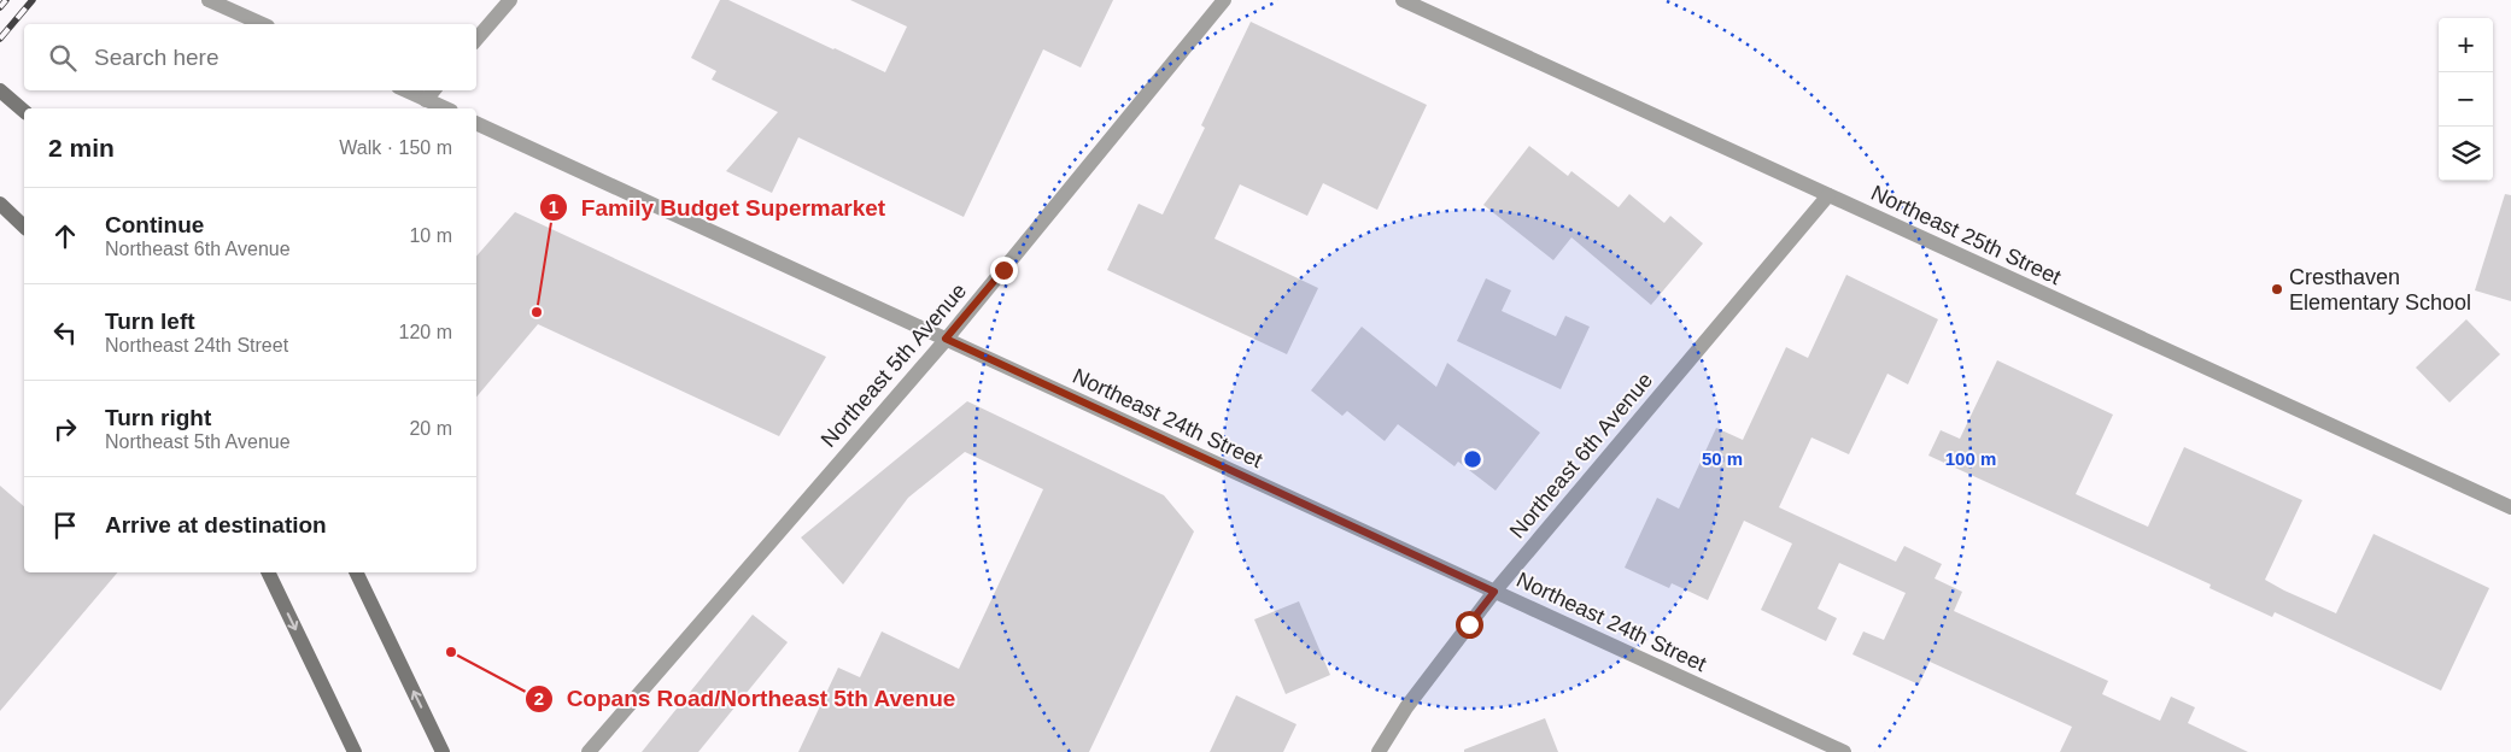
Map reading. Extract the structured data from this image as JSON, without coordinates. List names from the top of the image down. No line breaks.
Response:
{"streets":{"street":["Northeast 25th Street","Northeast 5th Avenue","Northeast 24th Street","Northeast 6th Avenue"]},"crossings":[["Northeast 25th Street","Northeast 6th Avenue"],["Northeast 5th Avenue","Northeast 24th Street"],["Northeast 24th Street","Northeast 6th Avenue"]],"places":["Cresthaven Elementary School","Family Budget Supermarket","Copans Road/Northeast 5th Avenue"],"page":{"map_buttons":["+","−"],"search":"Search here","heading":["2 min","Walk · 150 m"],"list":[["Continue","Northeast 6th Avenue","10 m"],["Turn left","Northeast 24th Street","120 m"],["Turn right","Northeast 5th Avenue","20 m"],"Arrive at destination"]},"rings":["50 m","100 m"]}
